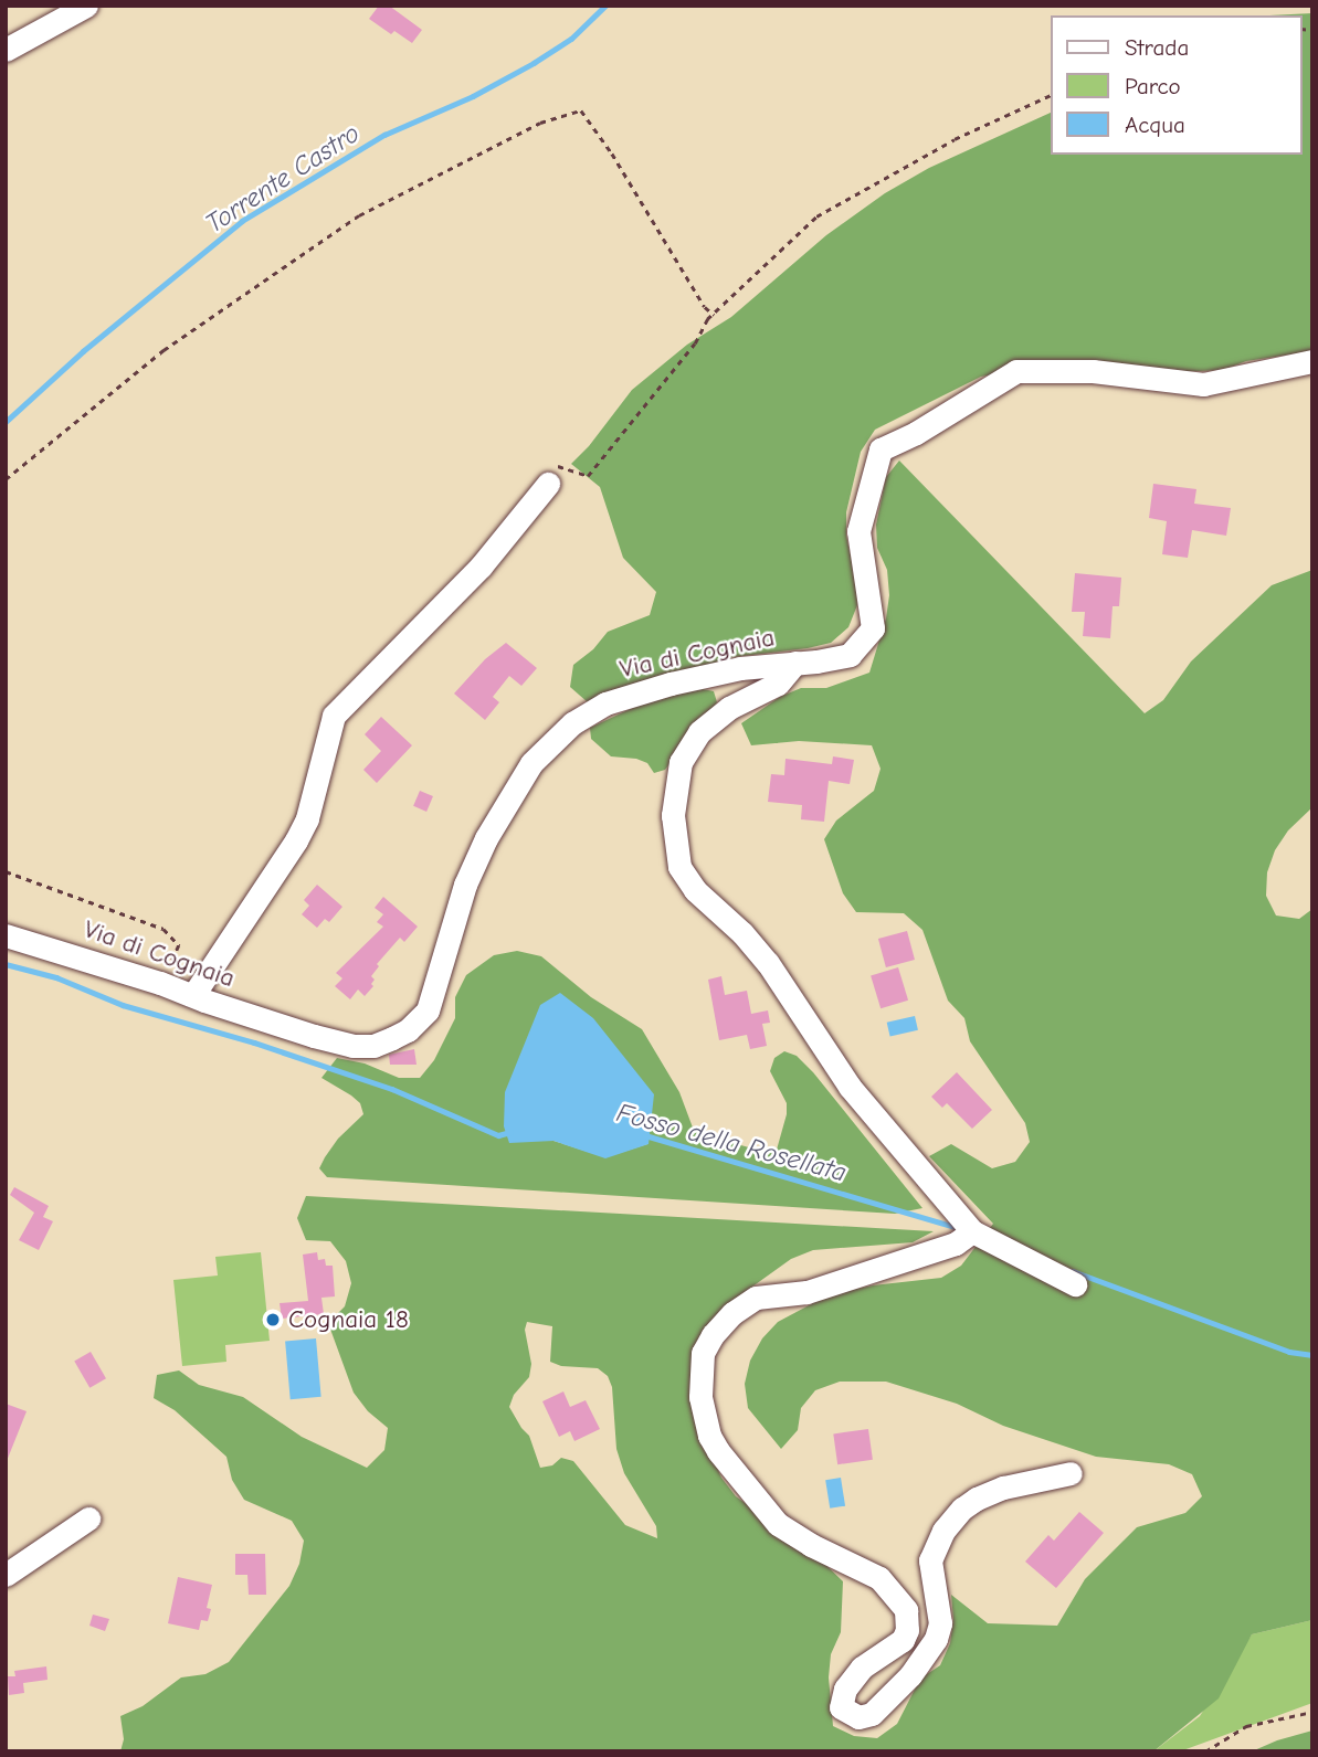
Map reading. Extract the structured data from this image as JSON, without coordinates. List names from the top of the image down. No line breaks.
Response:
{"streets":{"street":["Via di Cognaia"]},"water":["Torrente Castro","Fosso della Rosellata"],"places":["Cognaia 18"],"legend":["Strada","Parco","Acqua"]}
